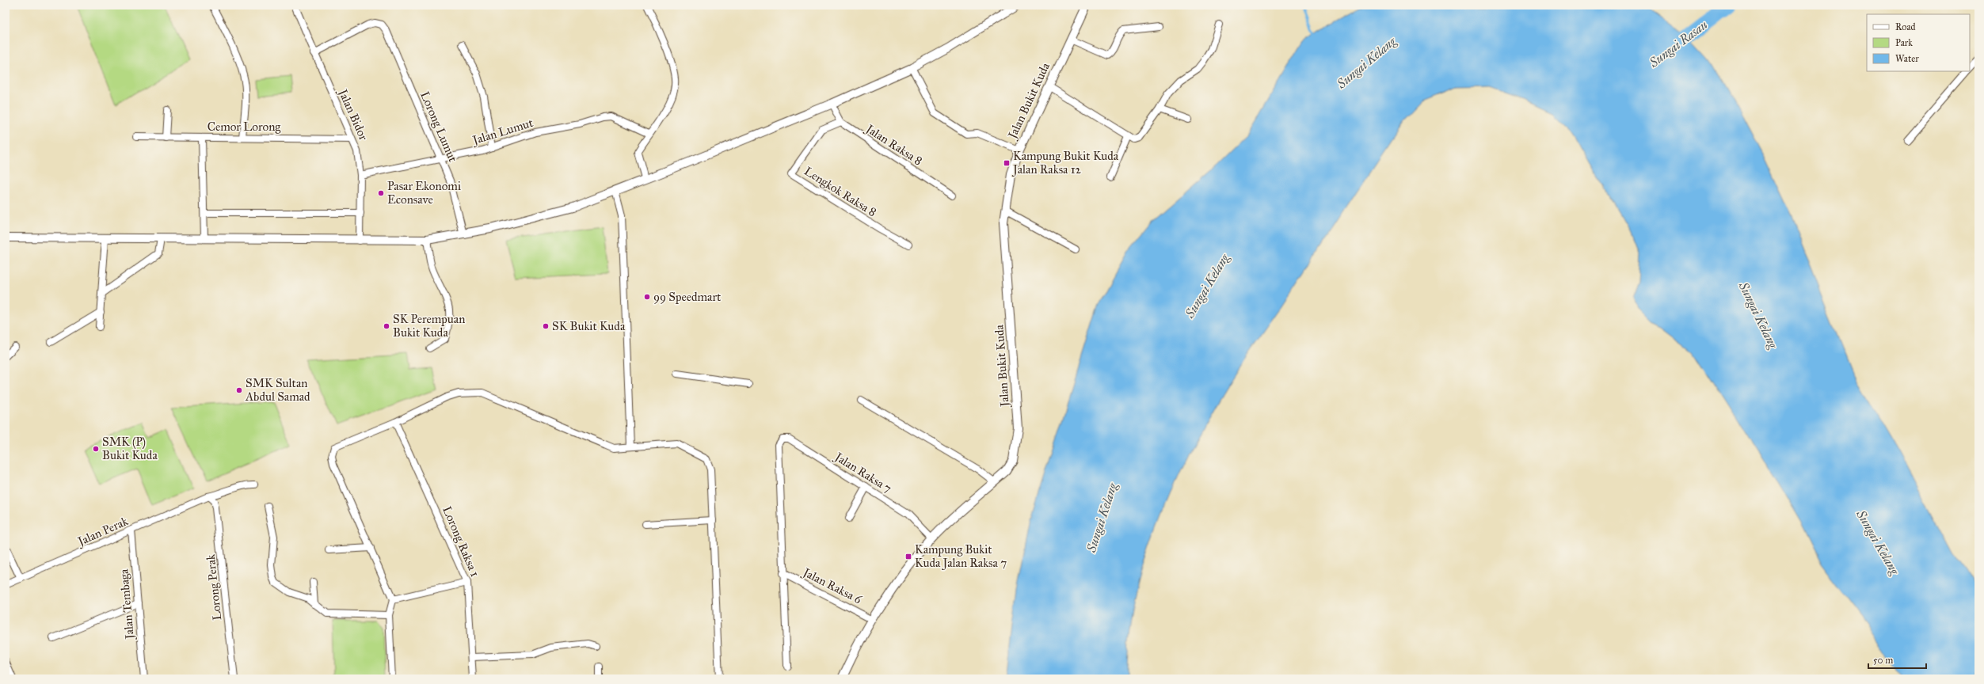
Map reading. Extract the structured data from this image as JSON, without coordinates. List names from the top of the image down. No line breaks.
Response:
{"streets":{"street":["Jalan Bukit Kuda","Jalan Bidor","Cemor Lorong","Lorong Lumut","Jalan Lumut","Jalan Raksa 8","Lengkok Raksa 8","Jalan Raksa 7","Jalan Perak","Lorong Raksa 1","Jalan Raksa 6","Lorong Perak","Jalan Tembaga"]},"crossings":[["Jalan Bukit Kuda","Jalan Raksa 7"],["Jalan Bukit Kuda","Jalan Raksa 6"],["Jalan Bidor","Cemor Lorong"],["Jalan Bidor","Lorong Lumut"],["Jalan Bidor","Jalan Lumut"],["Lorong Lumut","Jalan Lumut"],["Jalan Raksa 8","Lengkok Raksa 8"],["Jalan Raksa 7","Jalan Raksa 6"],["Jalan Perak","Lorong Perak"],["Jalan Perak","Jalan Tembaga"]],"water":["Sungai Rasau","Sungai Kelang"],"places":{"transit":["Kampung Bukit Kuda Jalan Raksa 12","Kampung Bukit Kuda Jalan Raksa 7"],"other":["Pasar Ekonomi Econsave","99 Speedmart","SK Perempuan Bukit Kuda","SK Bukit Kuda","SMK Sultan Abdul Samad","SMK (P) Bukit Kuda"]},"legend":["Road","Park","Water"],"scale_bar":"50 m"}
